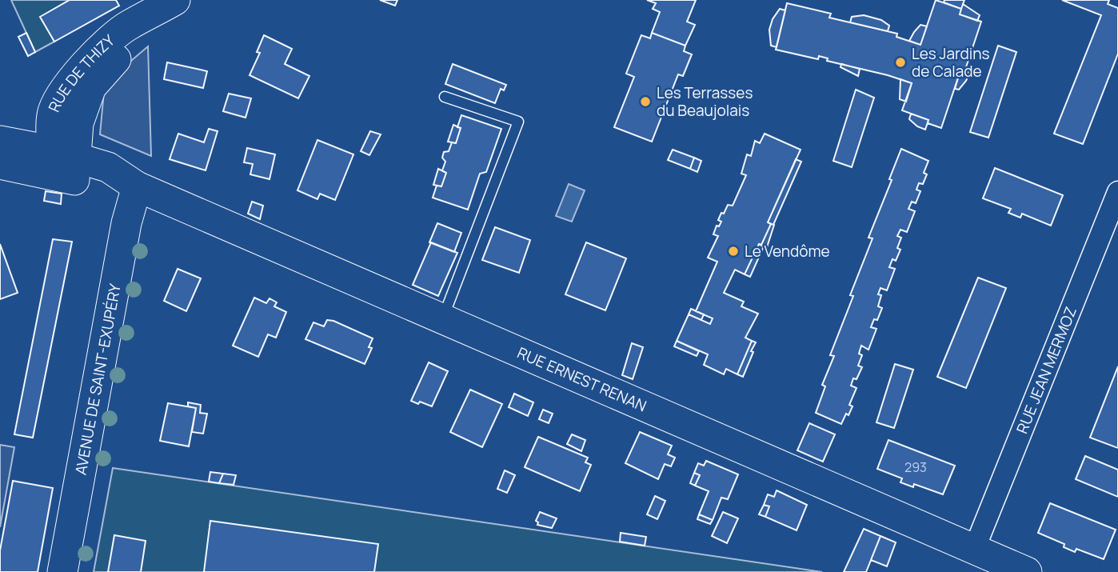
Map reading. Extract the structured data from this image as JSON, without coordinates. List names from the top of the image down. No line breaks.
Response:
{"streets":{"main road":["RUE DE THIZY","AVENUE DE SAINT-EXUPÉRY","RUE ERNEST RENAN"],"street":["RUE JEAN MERMOZ"]},"crossings":[["RUE DE THIZY","RUE ERNEST RENAN"],["RUE JEAN MERMOZ","RUE ERNEST RENAN"],["AVENUE DE SAINT-EXUPÉRY","RUE ERNEST RENAN"]],"places":["Les Jardins de Calade","Les Terrasses du Beaujolais","Le Vendôme"],"house_numbers":["293"]}
